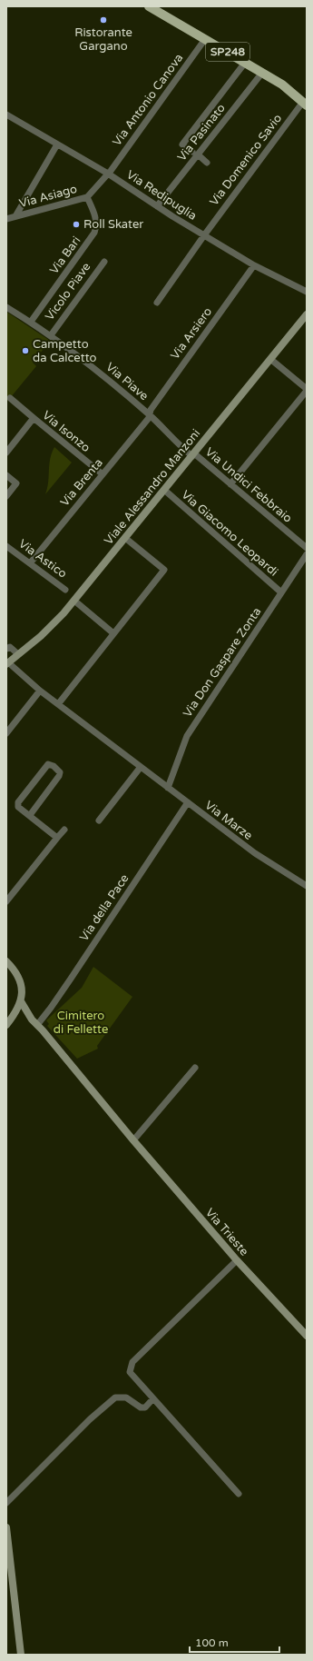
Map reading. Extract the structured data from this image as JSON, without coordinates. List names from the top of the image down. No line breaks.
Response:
{"streets":{"main road":["SP248"],"street":["Via Antonio Canova","Via Pasinato","Via Domenico Savio","Via Redipuglia","Via Asiago","Via Bari","Vicolo Piave","Via Arsiero","Via Piave","Via Isonzo","Via Brenta","Via Undici Febbraio","Viale Alessandro Manzoni","Via Giacomo Leopardi","Via Astico","Via Don Gaspare Zonta","Via Marze","Via della Pace","Via Trieste"]},"crossings":[["SP248","Via Antonio Canova"],["SP248","Via Pasinato"],["SP248","Via Domenico Savio"],["Via Antonio Canova","Via Redipuglia"],["Via Antonio Canova","Via Asiago"],["Via Pasinato","Via Redipuglia"],["Via Domenico Savio","Via Redipuglia"],["Via Redipuglia","Via Asiago"],["Via Redipuglia","Via Arsiero"],["Via Asiago","Via Bari"],["Via Bari","Via Piave"],["Vicolo Piave","Via Piave"],["Via Arsiero","Via Piave"],["Via Arsiero","Via Brenta"],["Via Piave","Via Brenta"],["Via Piave","Via Undici Febbraio"],["Via Piave","Viale Alessandro Manzoni"],["Via Isonzo","Via Brenta"],["Via Brenta","Via Astico"],["Via Undici Febbraio","Viale Alessandro Manzoni"],["Viale Alessandro Manzoni","Via Giacomo Leopardi"],["Viale Alessandro Manzoni","Via Marze"],["Via Giacomo Leopardi","Via Don Gaspare Zonta"],["Via Don Gaspare Zonta","Via Marze"],["Via Marze","Via della Pace"],["Via della Pace","Via Trieste"]],"parks":["Cimitero di Fellette"],"places":["Ristorante Gargano","Roll Skater","Campetto da Calcetto"],"scale_bar":"100 m"}
